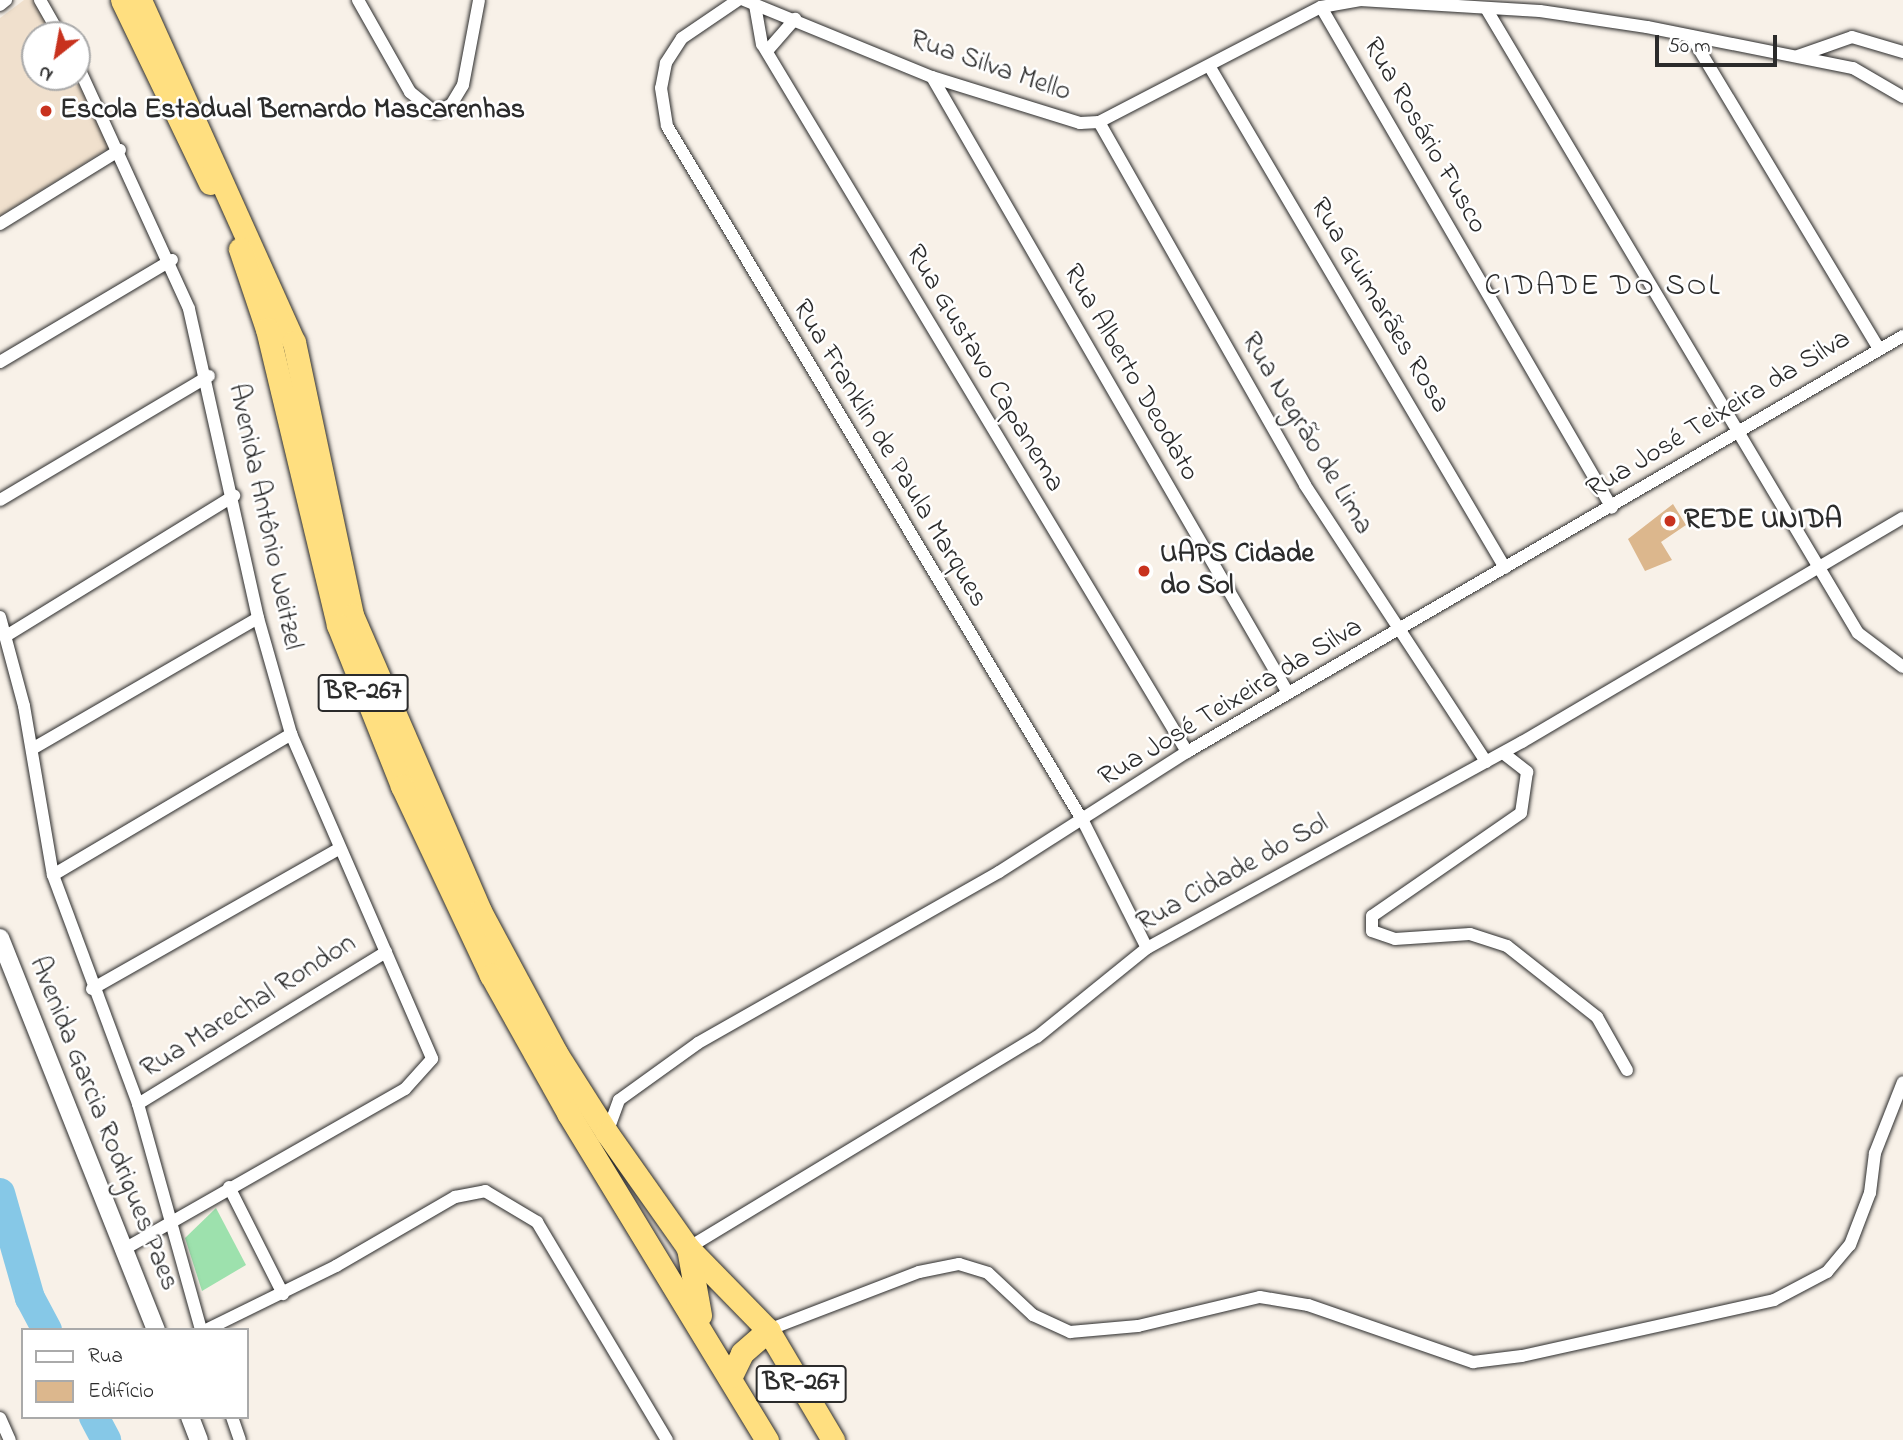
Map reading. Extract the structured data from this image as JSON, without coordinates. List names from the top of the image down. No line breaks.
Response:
{"streets":{"highway":["BR-267"],"main road":["Avenida Garcia Rodrigues Paes"],"street":["Rua Silva Mello","Rua Rosário Fusco","Rua Guimarães Rosa","Rua Gustavo Capanema","Rua Alberto Deodato","Rua José Teixeira da Silva","Rua Negrão de Lima","Rua Franklin de Paula Marques","Avenida Antônio Weitzel","Rua Cidade do Sol","Rua Marechal Rondon"]},"crossings":[["Rua Silva Mello","Rua Rosário Fusco"],["Rua Silva Mello","Rua Guimarães Rosa"],["Rua Silva Mello","Rua Gustavo Capanema"],["Rua Silva Mello","Rua Alberto Deodato"],["Rua Silva Mello","Rua Negrão de Lima"],["Rua Rosário Fusco","Rua José Teixeira da Silva"],["Rua Guimarães Rosa","Rua José Teixeira da Silva"],["Rua Gustavo Capanema","Rua José Teixeira da Silva"],["Rua Alberto Deodato","Rua José Teixeira da Silva"],["Rua José Teixeira da Silva","Rua Negrão de Lima"],["Rua José Teixeira da Silva","Rua Franklin de Paula Marques"],["Rua José Teixeira da Silva","BR-267"],["Rua Negrão de Lima","Rua Cidade do Sol"],["Rua Franklin de Paula Marques","Rua Cidade do Sol"],["Avenida Antônio Weitzel","Rua Marechal Rondon"],["BR-267","Rua Cidade do Sol"]],"districts":["CIDADE DO SOL"],"places":["Escola Estadual Bernardo Mascarenhas","REDE UNIDA","UAPS Cidade do Sol"],"legend":["Rua","Edifício"],"scale_bar":"50 m","north":"bottom left"}
